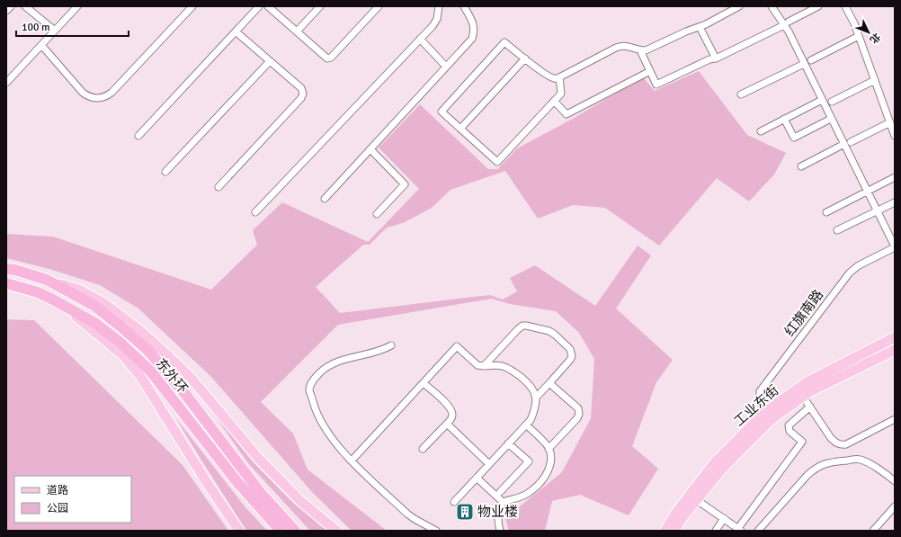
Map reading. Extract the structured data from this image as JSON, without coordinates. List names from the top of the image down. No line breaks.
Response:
{"streets":{"highway":["东外环"],"main road":["工业东街"],"street":["红旗南路"]},"crossings":[["红旗南路","工业东街"]],"places":{"building":["物业楼"]},"legend":["道路","公园"],"scale_bar":"100 m","north":"bottom right"}
